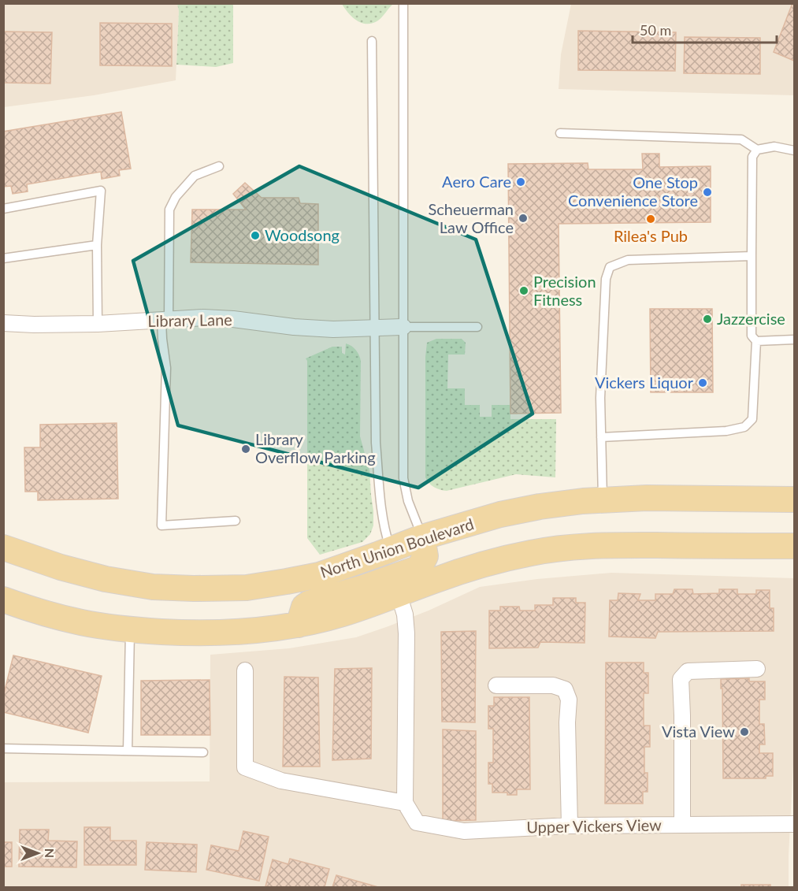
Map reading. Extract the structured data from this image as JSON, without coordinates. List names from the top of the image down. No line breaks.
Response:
{"streets":{"main road":["North Union Boulevard"],"street":["Library Lane","Upper Vickers View"]},"places":["Aero Care","One Stop Convenience Store","Scheuerman Law Office","Rilea's Pub","Woodsong","Precision Fitness","Jazzercise","Vickers Liquor","Library Overflow Parking","Vista View"],"scale_bar":"50 m","north":"right"}
